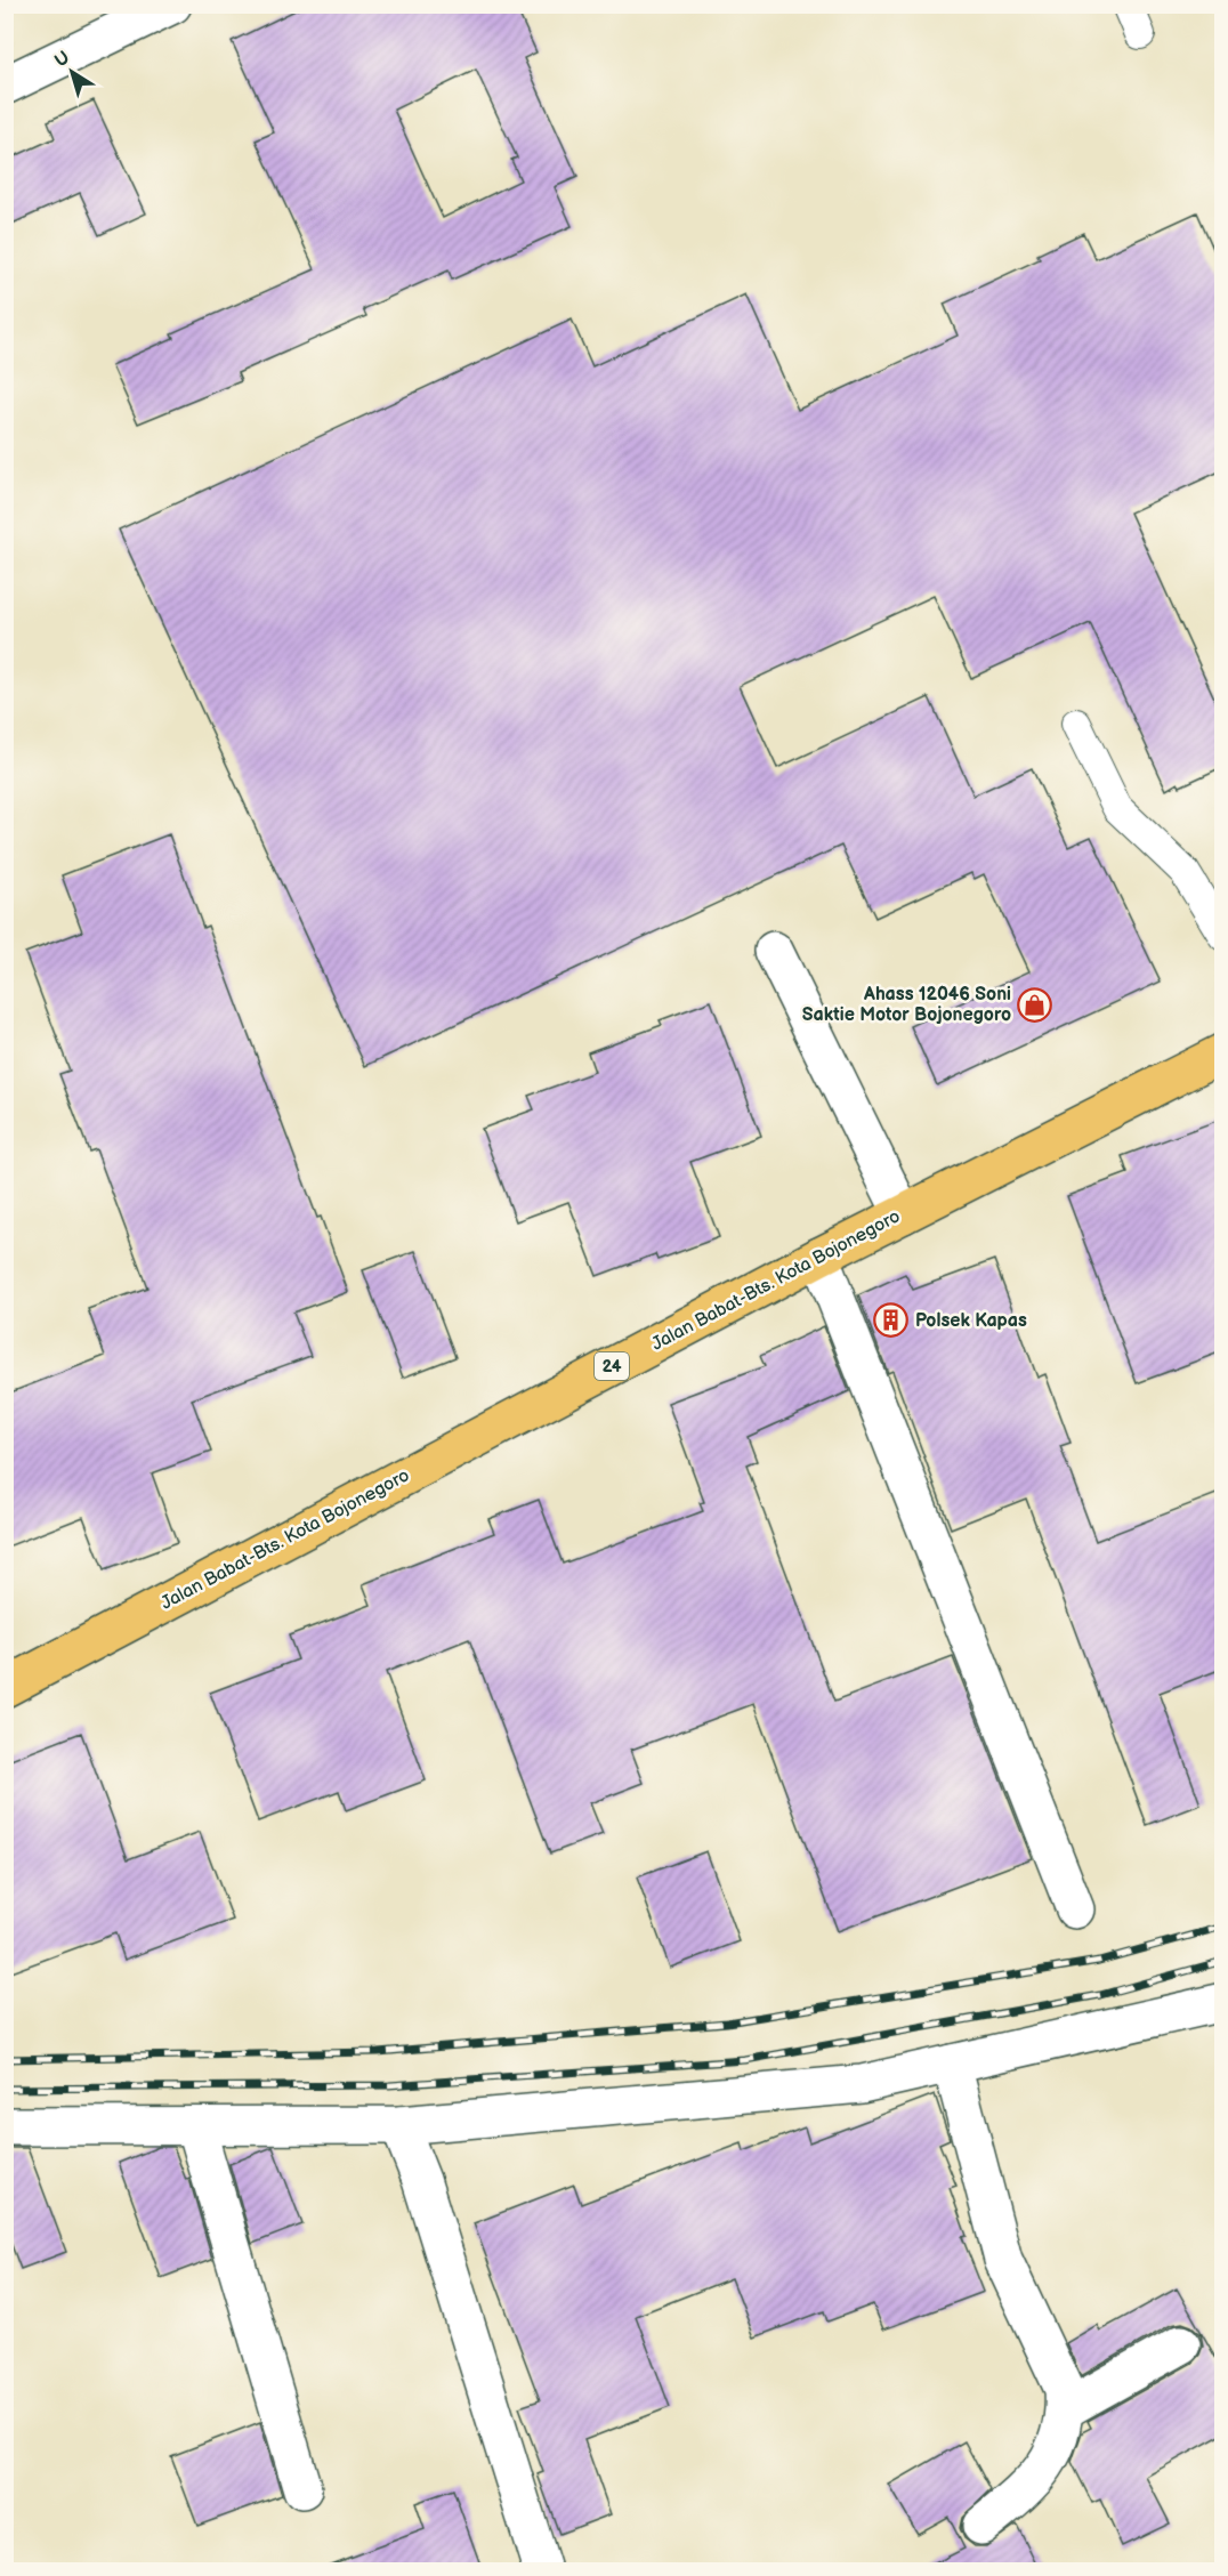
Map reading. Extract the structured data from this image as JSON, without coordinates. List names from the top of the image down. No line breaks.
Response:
{"streets":{"highway":["Jalan Babat-Bts. Kota Bojonegoro","24"]},"places":{"shop":["Ahass 12046 Soni Saktie Motor Bojonegoro"],"building":["Polsek Kapas"]},"north":"top left"}
